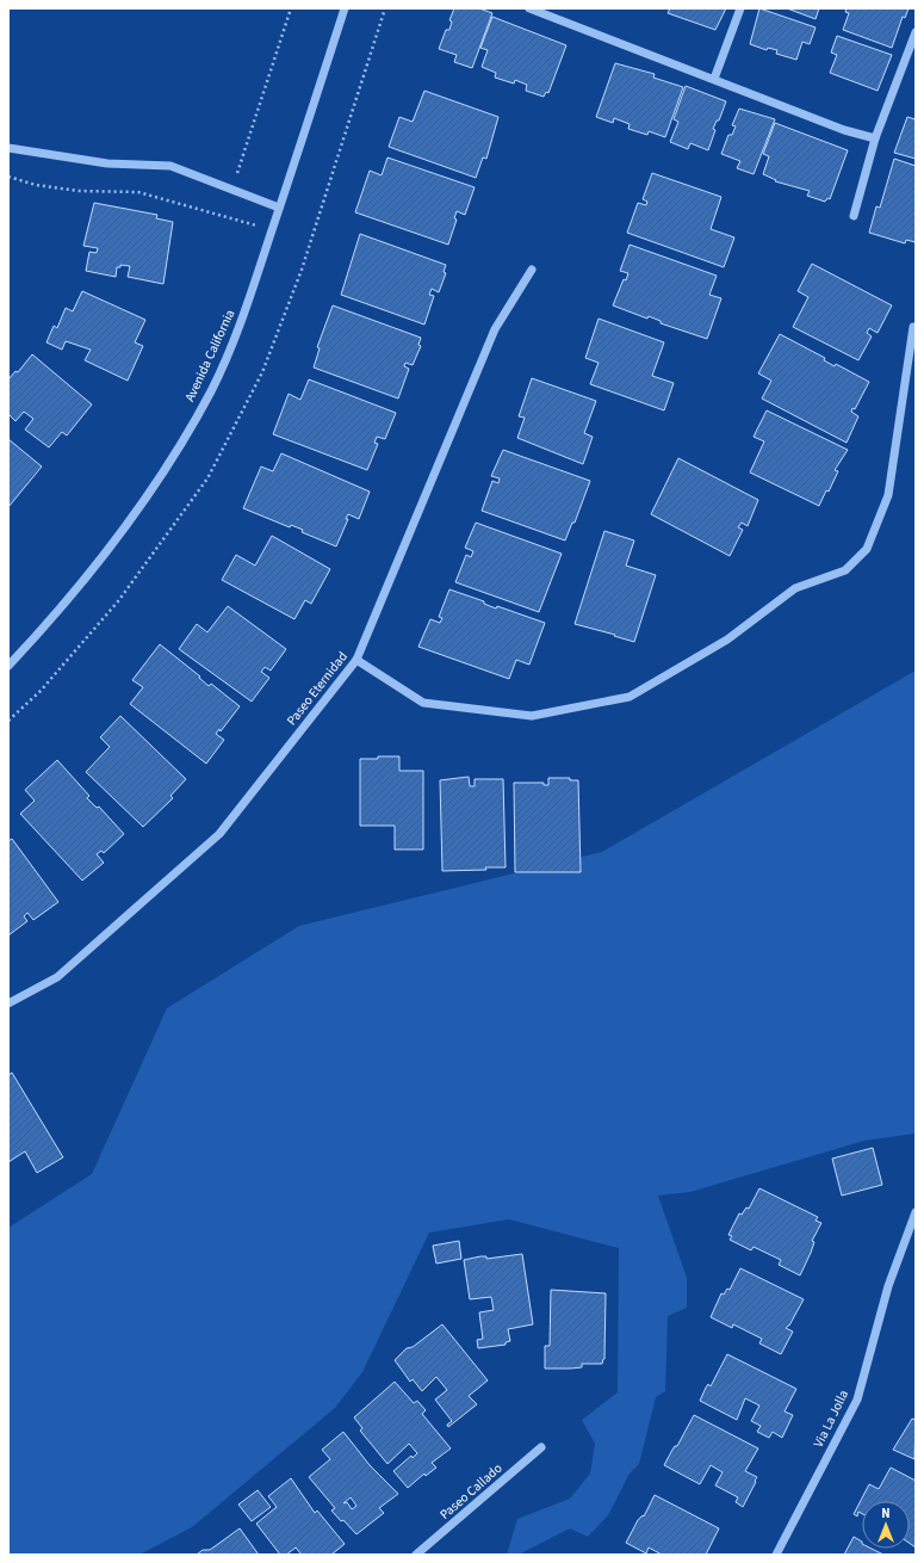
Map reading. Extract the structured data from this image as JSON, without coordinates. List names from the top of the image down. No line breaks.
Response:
{"streets":{"street":["Avenida California","Paseo Eternidad","Via La Jolla","Paseo Callado"]},"north":"top"}
